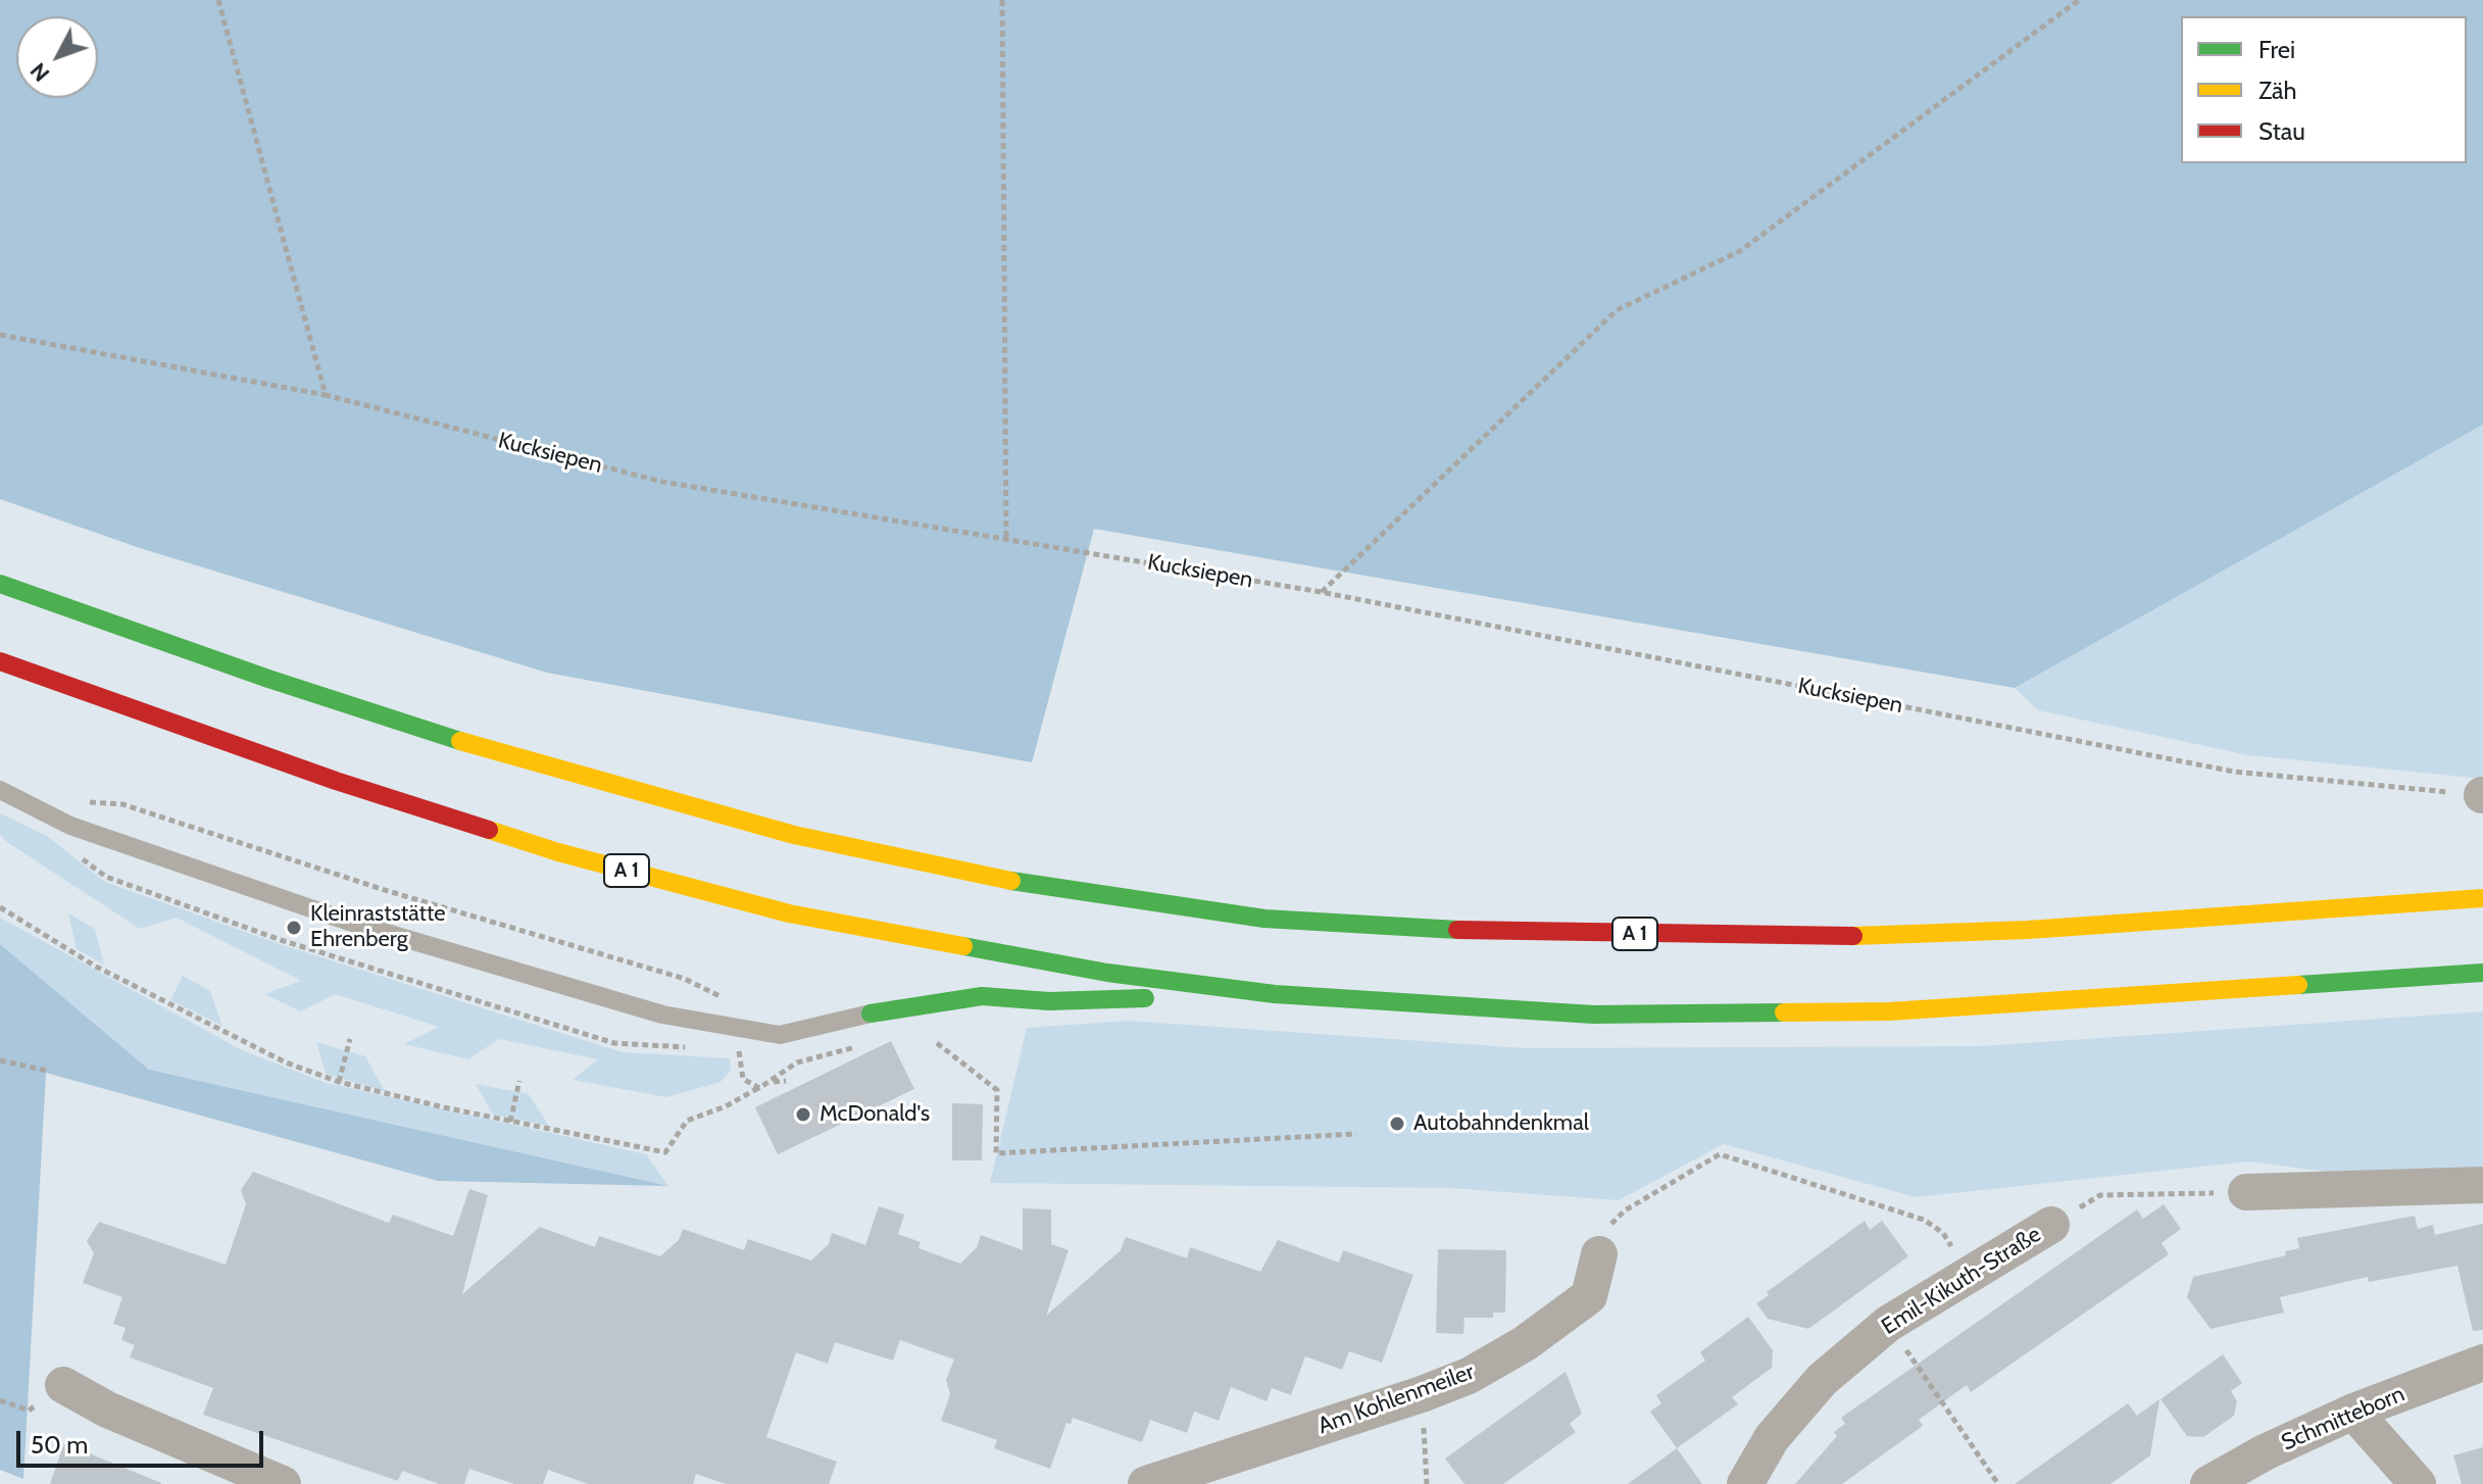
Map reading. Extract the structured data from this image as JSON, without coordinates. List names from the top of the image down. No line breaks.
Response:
{"streets":{"highway":["A 1"],"street":["Emil-Kikuth-Straße","Am Kohlenmeiler","Schmitteborn"],"path":["Kucksiepen"]},"places":["Kleinraststätte Ehrenberg","McDonald's","Autobahndenkmal"],"legend":["Frei","Zäh","Stau"],"scale_bar":"50 m","north":"bottom left"}
